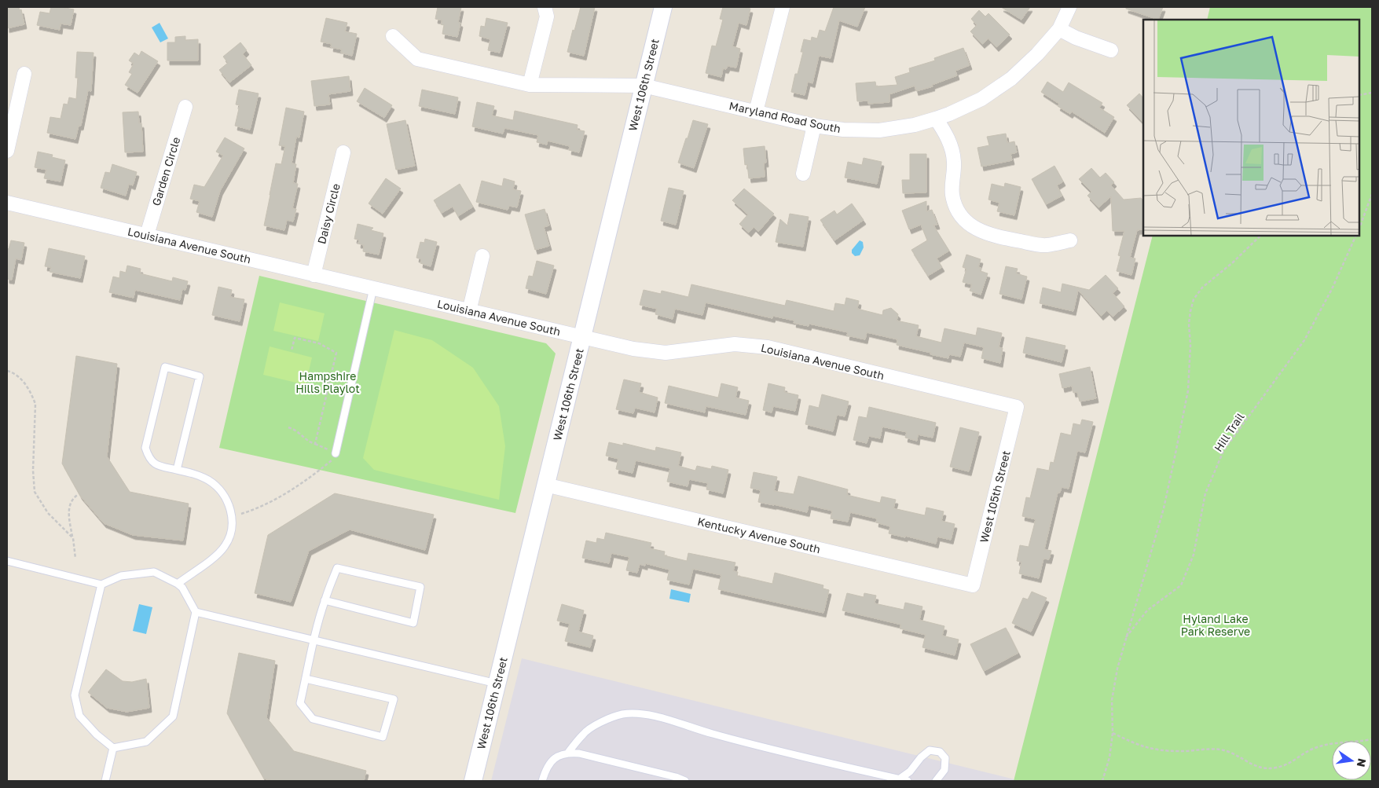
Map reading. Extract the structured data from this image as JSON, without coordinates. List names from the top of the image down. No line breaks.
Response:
{"streets":{"street":["West 106th Street","Maryland Road South","Garden Circle","Daisy Circle","Louisiana Avenue South","West 105th Street","Kentucky Avenue South"],"path":["Hill Trail"]},"crossings":[["West 106th Street","Maryland Road South"],["West 106th Street","Louisiana Avenue South"],["West 106th Street","Kentucky Avenue South"],["Garden Circle","Louisiana Avenue South"],["Daisy Circle","Louisiana Avenue South"],["Louisiana Avenue South","West 105th Street"],["West 105th Street","Kentucky Avenue South"]],"parks":["Hampshire Hills Playlot","Hyland Lake Park Reserve"],"north":"right"}
